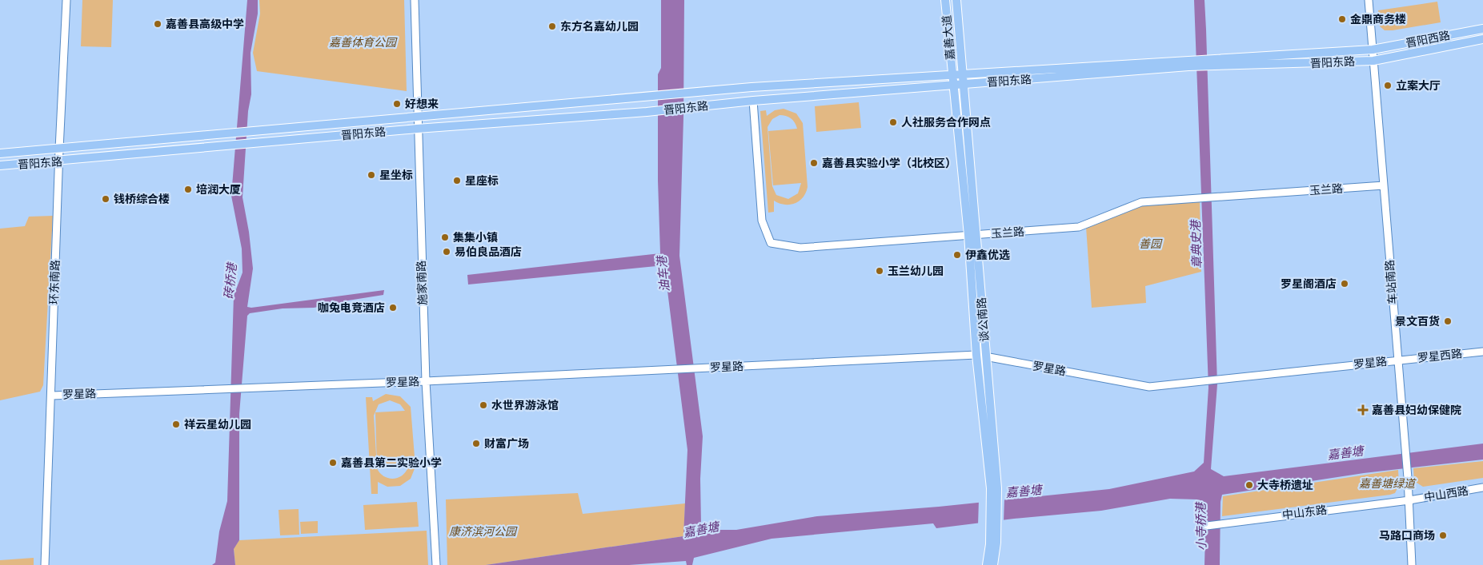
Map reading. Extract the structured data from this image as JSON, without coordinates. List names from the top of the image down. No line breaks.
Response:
{"streets":{"main road":["嘉善大道","晋阳西路","晋阳东路","谈公南路"],"street":["玉兰路","环东南路","车站南路","施家南路","罗星西路","罗星路","中山西路","中山东路"]},"crossings":[["嘉善大道","晋阳东路"],["嘉善大道","谈公南路"],["晋阳西路","晋阳东路"],["晋阳西路","车站南路"],["晋阳东路","玉兰路"],["晋阳东路","环东南路"],["晋阳东路","车站南路"],["晋阳东路","施家南路"],["晋阳东路","谈公南路"],["玉兰路","车站南路"],["玉兰路","谈公南路"],["环东南路","罗星路"],["车站南路","罗星西路"],["车站南路","罗星路"],["车站南路","中山西路"],["车站南路","中山东路"],["施家南路","罗星路"],["谈公南路","罗星路"],["罗星西路","罗星路"],["中山西路","中山东路"]],"water":["章典史港","油车港","砖桥港","嘉善塘","小寺桥港"],"parks":["嘉善体育公园","善园","嘉善塘绿道","康济滨河公园"],"places":{"other":["金鼎商务楼","嘉善县高级中学","东方名嘉幼儿园","立案大厅","好想来","人社服务合作网点","嘉善县实验小学（北校区）","星坐标","星座标","培润大厦","钱桥综合楼","集集小镇","易伯良品酒店","伊鑫优选","玉兰幼儿园","罗星阁酒店","咖兔电竞酒店","景文百货","水世界游泳馆","祥云星幼儿园","财富广场","嘉善县第二实验小学","大寺桥遗址","马路口商场"],"health":["嘉善县妇幼保健院"]}}
